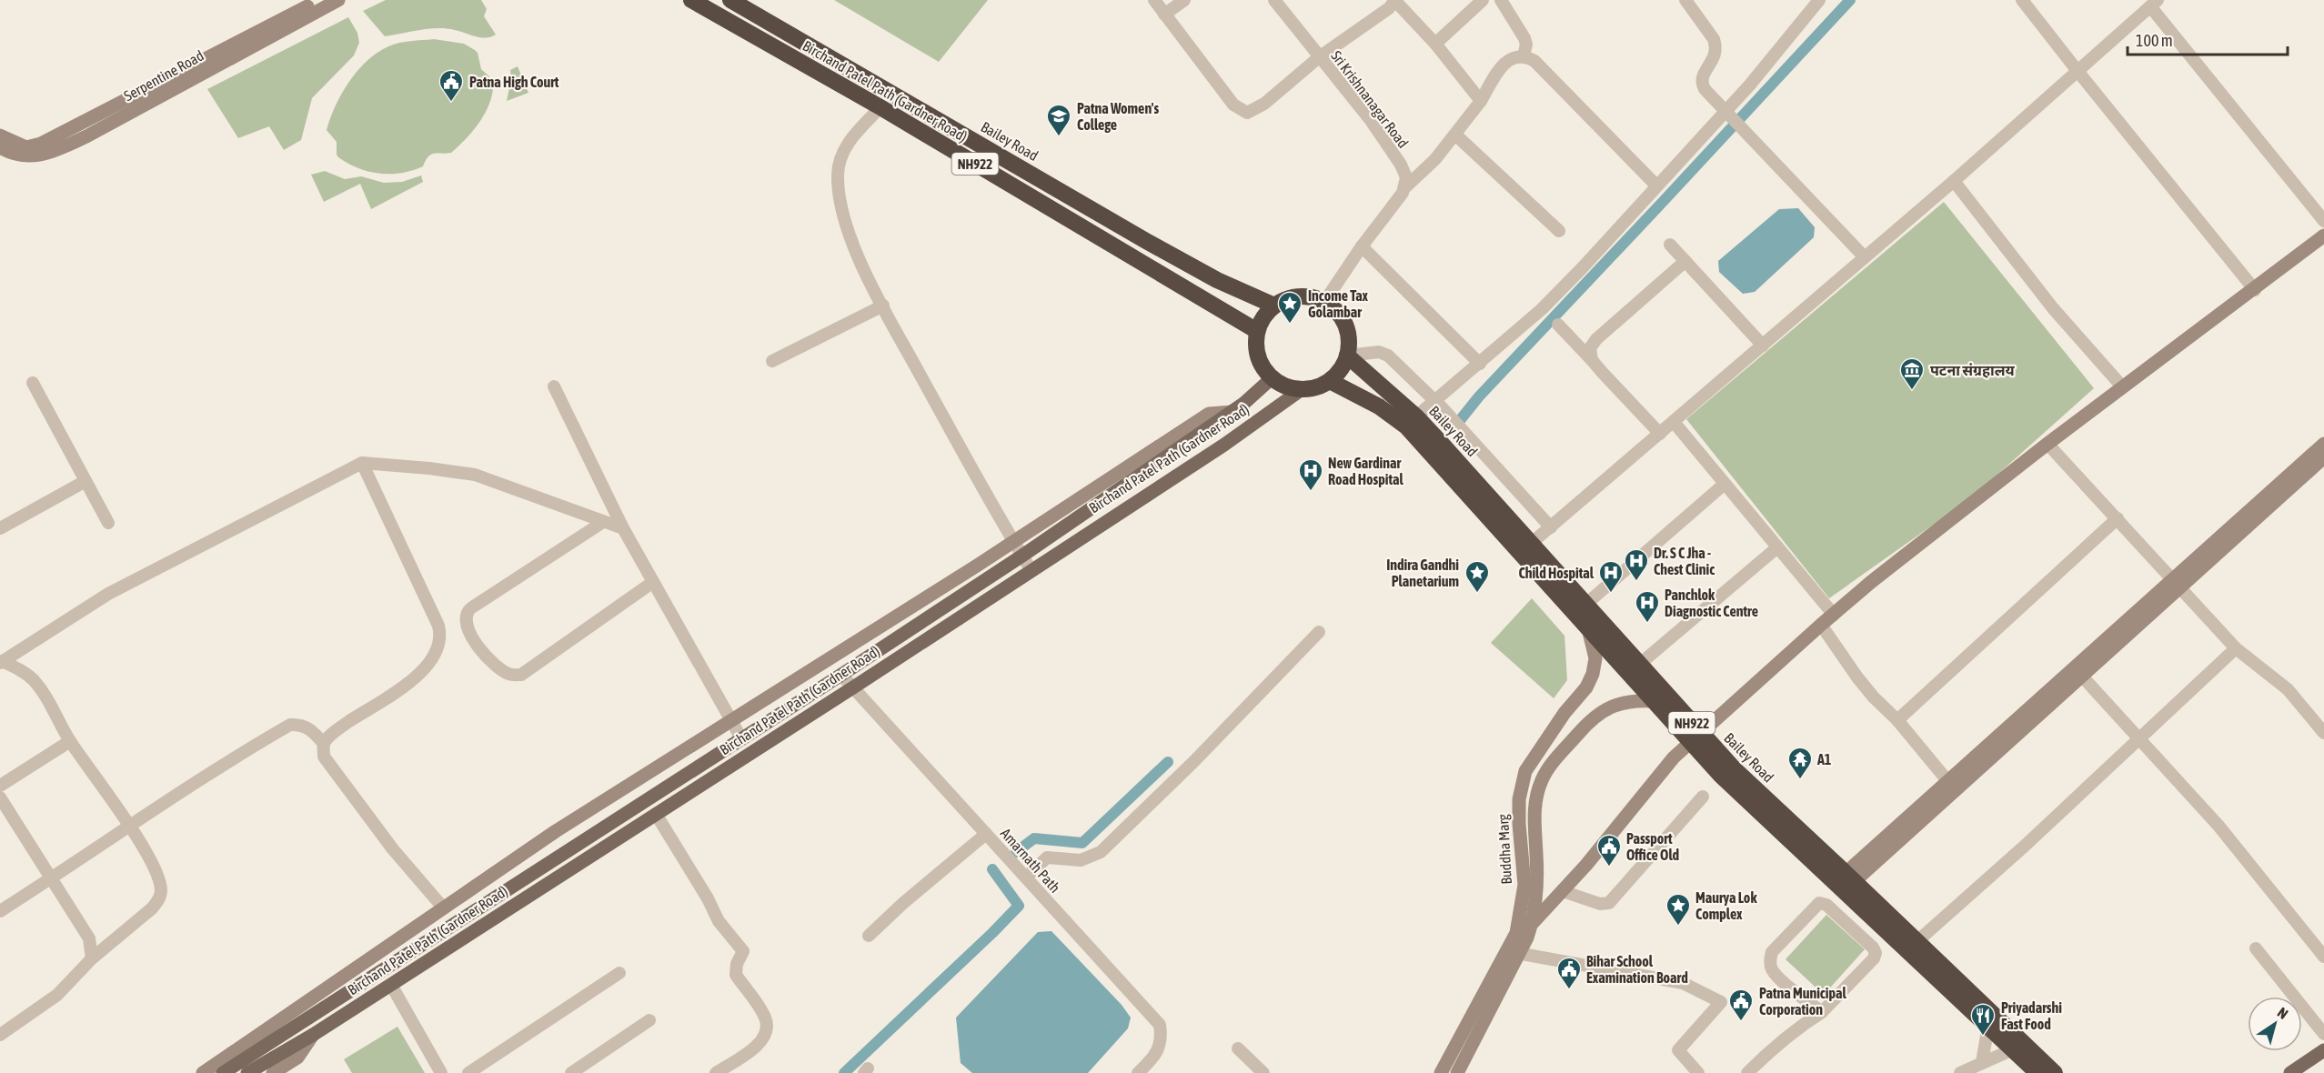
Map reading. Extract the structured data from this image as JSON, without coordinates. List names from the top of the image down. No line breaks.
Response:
{"streets":{"highway":["Birchand Patel Path (Gardner Road)","Bailey Road","NH922"],"street":["Serpentine Road","Sri Krishnanagar Road","Buddha Marg","Amarnath Path"]},"crossings":[["Birchand Patel Path (Gardner Road)","Bailey Road"],["Birchand Patel Path (Gardner Road)","Amarnath Path"],["Bailey Road","Buddha Marg"]],"places":{"public building":["Patna High Court","Passport Office Old","Bihar School Examination Board","Patna Municipal Corporation"],"school or university":["Patna Women's College"],"place":["Income Tax Golambar","Indira Gandhi Planetarium","Maurya Lok Complex"],"museum":["पटना संग्रहालय"],"hospital":["New Gardinar Road Hospital","Dr. S C Jha - Chest Clinic","Child Hospital","Panchlok Diagnostic Centre"],"temple":["A1"],"restaurant":["Priyadarshi Fast Food"]},"scale_bar":"100 m","north":"top right"}
